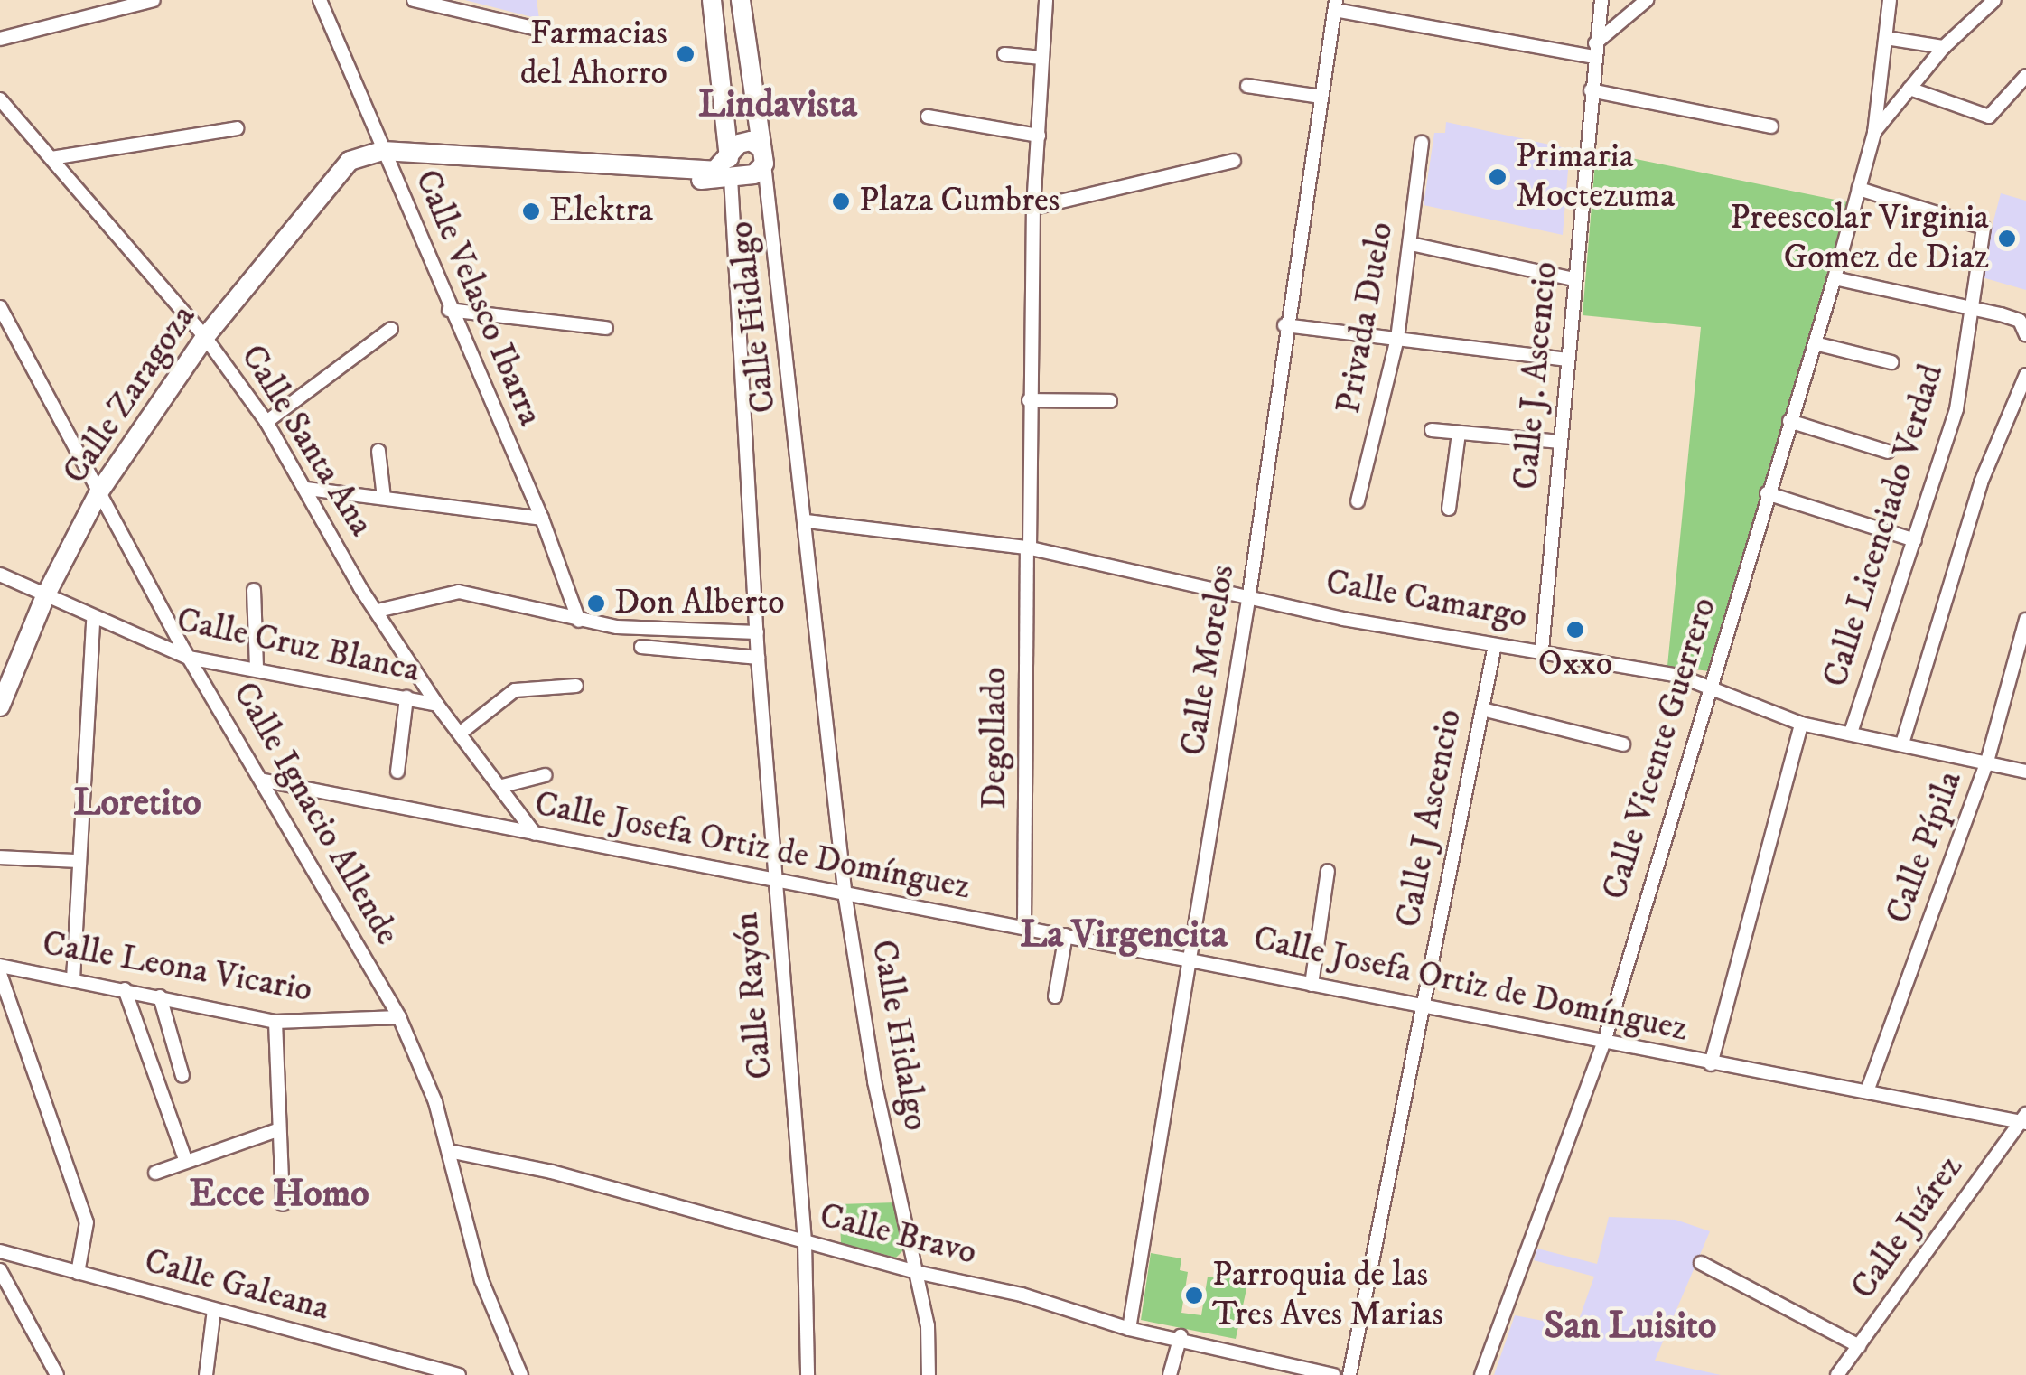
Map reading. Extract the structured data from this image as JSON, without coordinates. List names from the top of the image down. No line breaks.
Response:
{"streets":{"street":["Calle Velasco Ibarra","Calle Hidalgo","Privada Duelo","Calle J. Ascencio","Calle Zaragoza","Calle Santa Ana","Calle Licenciado Verdad","Calle Camargo","Calle Cruz Blanca","Calle Morelos","Degollado","Calle Vicente Guerrero","Calle Ignacio Allende","Calle J Ascencio","Calle Josefa Ortiz de Domínguez","Calle Pípila","Calle Leona Vicario","Calle Rayón","Calle Juárez","Calle Bravo","Calle Galeana"]},"crossings":[["Calle Velasco Ibarra","Calle Zaragoza"],["Calle Hidalgo","Calle Camargo"],["Calle Hidalgo","Calle Josefa Ortiz de Domínguez"],["Calle Hidalgo","Calle Bravo"],["Calle J. Ascencio","Calle Camargo"],["Calle Zaragoza","Calle Santa Ana"],["Calle Zaragoza","Calle Cruz Blanca"],["Calle Zaragoza","Calle Ignacio Allende"],["Calle Santa Ana","Calle Cruz Blanca"],["Calle Santa Ana","Calle Josefa Ortiz de Domínguez"],["Calle Licenciado Verdad","Calle Camargo"],["Calle Licenciado Verdad","Calle Vicente Guerrero"],["Calle Licenciado Verdad","Calle Josefa Ortiz de Domínguez"],["Calle Camargo","Calle Morelos"],["Calle Camargo","Degollado"],["Calle Camargo","Calle Vicente Guerrero"],["Calle Camargo","Calle J Ascencio"],["Calle Camargo","Calle Pípila"],["Calle Cruz Blanca","Calle Ignacio Allende"],["Calle Morelos","Calle Josefa Ortiz de Domínguez"],["Calle Morelos","Calle Bravo"],["Degollado","Calle Josefa Ortiz de Domínguez"],["Calle Vicente Guerrero","Calle Josefa Ortiz de Domínguez"],["Calle Ignacio Allende","Calle Josefa Ortiz de Domínguez"],["Calle Ignacio Allende","Calle Leona Vicario"],["Calle Ignacio Allende","Calle Bravo"],["Calle J Ascencio","Calle Josefa Ortiz de Domínguez"],["Calle Josefa Ortiz de Domínguez","Calle Pípila"],["Calle Josefa Ortiz de Domínguez","Calle Rayón"],["Calle Josefa Ortiz de Domínguez","Calle Juárez"],["Calle Rayón","Calle Bravo"]],"districts":["Lindavista","Loretito","La Virgencita","Ecce Homo","San Luisito"],"places":["Farmacias del Ahorro","Primaria Moctezuma","Plaza Cumbres","Elektra","Preescolar Virginia Gomez de Diaz","Don Alberto","Oxxo","Parroquia de las Tres Aves Marias"]}
